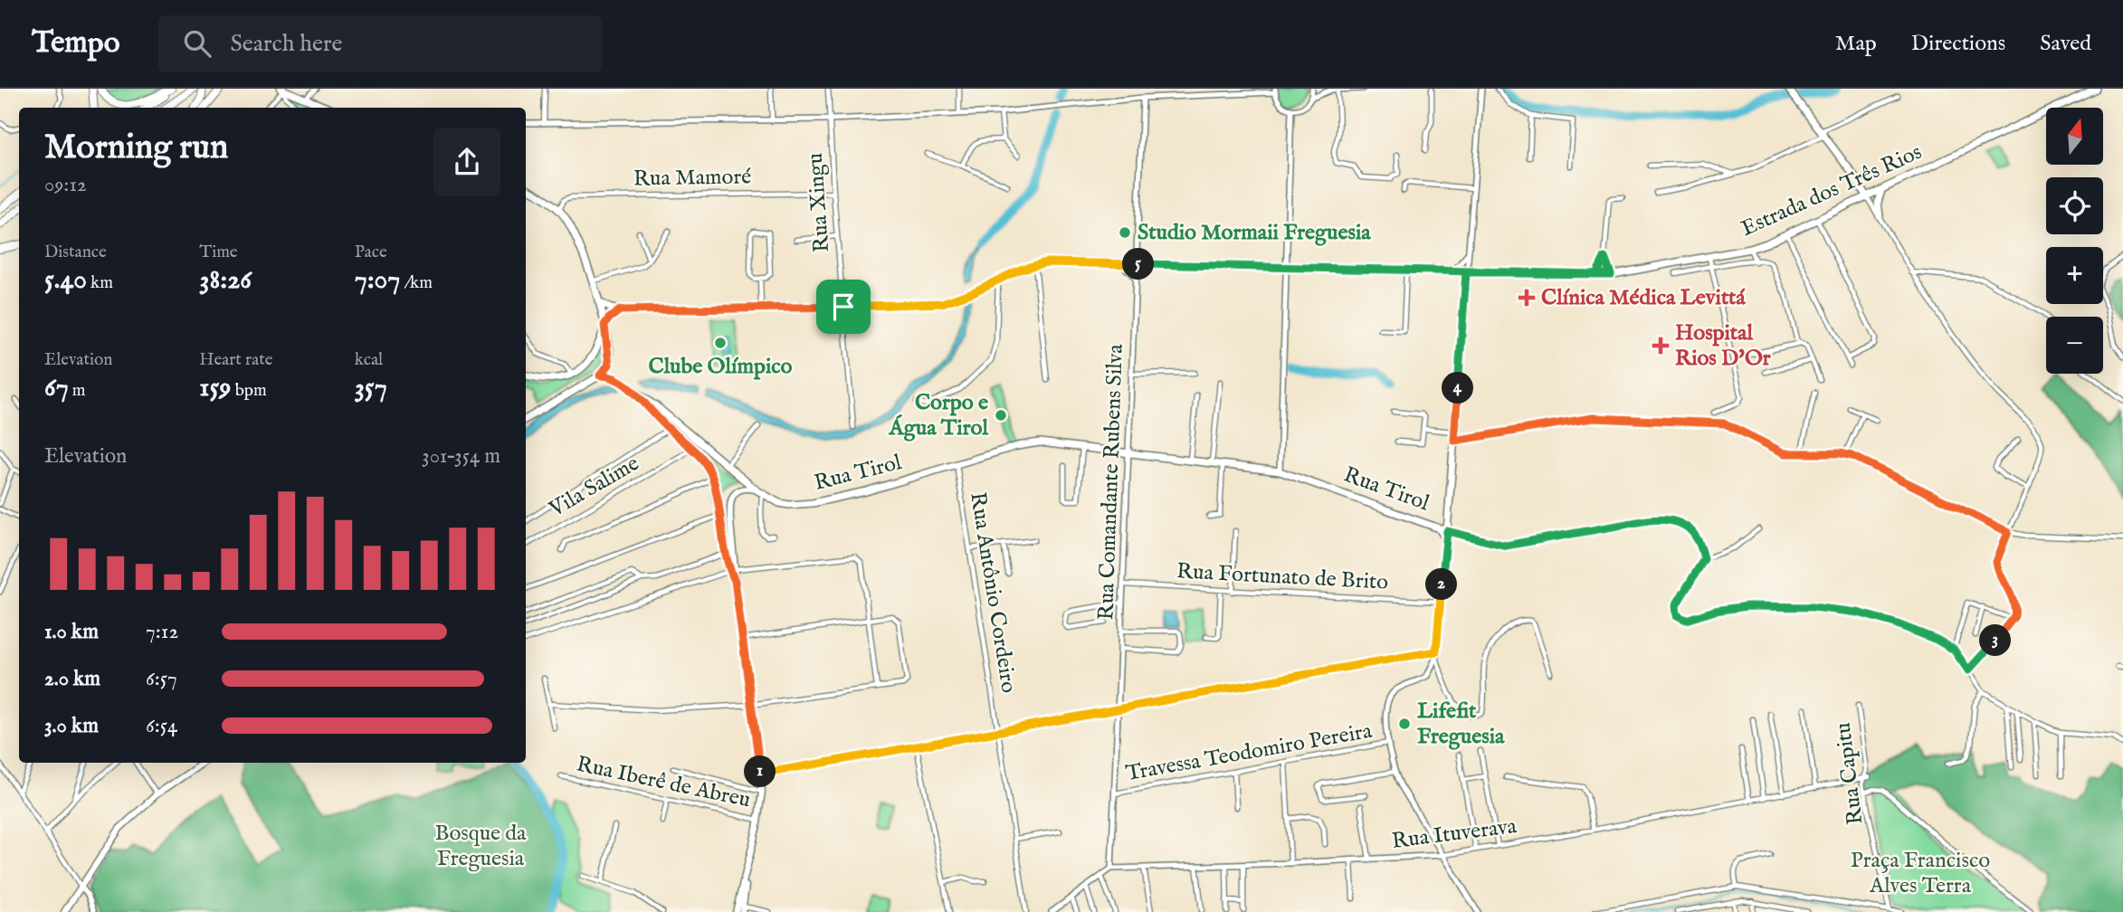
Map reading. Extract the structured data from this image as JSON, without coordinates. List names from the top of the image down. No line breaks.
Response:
{"streets":{"main road":["Estrada dos Três Rios","Rua Tirol"],"street":["Rua Mamoré","Rua Xingu","Rua Comandante Rubens Silva","Vila Salime","Rua Fortunato de Brito","Rua Antônio Cordeiro","Travessa Teodomiro Pereira","Rua Capitu","Rua Iberê de Abreu","Rua Ituverava"]},"crossings":[["Rua Mamoré","Rua Xingu"],["Estrada dos Três Rios","Rua Xingu"],["Estrada dos Três Rios","Rua Comandante Rubens Silva"],["Rua Tirol","Rua Comandante Rubens Silva"],["Rua Tirol","Rua Antônio Cordeiro"],["Rua Comandante Rubens Silva","Rua Fortunato de Brito"],["Rua Comandante Rubens Silva","Travessa Teodomiro Pereira"],["Rua Comandante Rubens Silva","Rua Ituverava"],["Rua Capitu","Rua Ituverava"]],"parks":["Bosque da Freguesia","Praça Francisco Alves Terra"],"places":{"other":["Studio Mormaii Freguesia","Clube Olímpico","Corpo e Água Tirol","Lifefit Freguesia"],"health":["Clínica Médica Levittá","Hospital Rios D'Or"]},"north":"top","page":{"header":"Tempo","search":"Search here","nav":["Map","Directions","Saved"],"map_buttons":["+","−"],"heading":["Morning run","09:12"],"stats":[["Distance","5.40 km"],["Time","38:26"],["Pace","7:07 /km"],["Elevation","67 m"],["Heart rate","159 bpm"],["kcal","357"]],"pins":["5","4","2","3","1"],"chart":["Elevation","301–354 m"],"list":[{"name":"1.0 km","note":"7:12"},{"name":"2.0 km","note":"6:57"},{"name":"3.0 km","note":"6:54"}]}}
